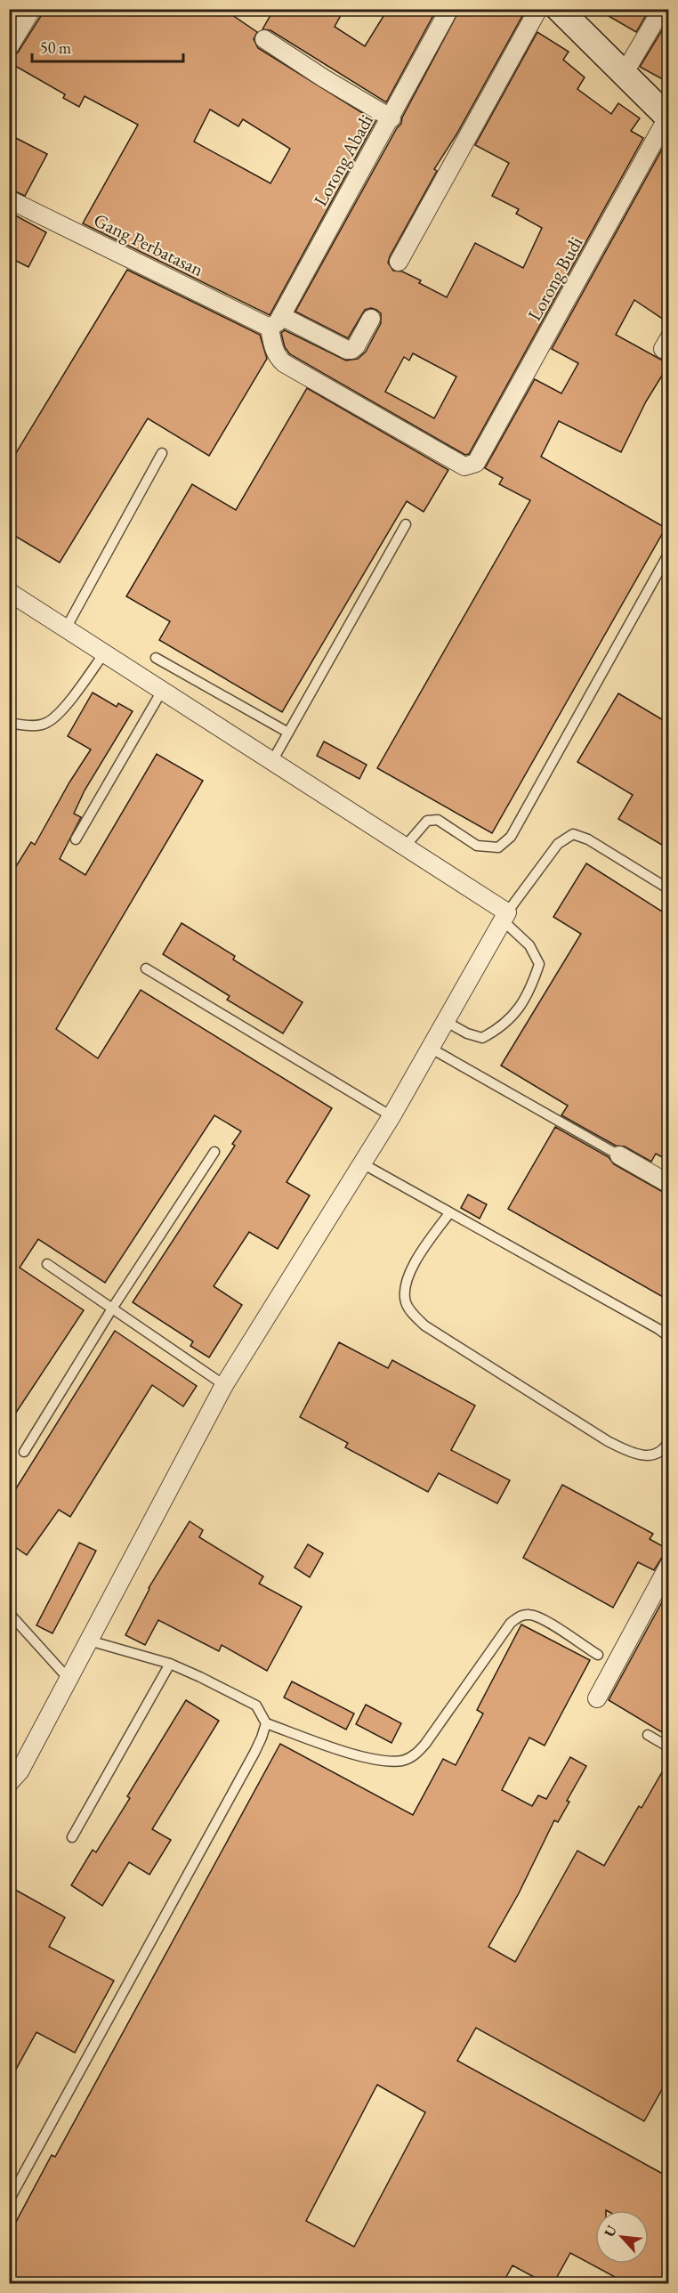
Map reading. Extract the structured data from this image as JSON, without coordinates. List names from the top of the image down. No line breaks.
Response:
{"streets":{"street":["Lorong Abadi","Gang Perbatasan","Lorong Budi"]},"crossings":[["Lorong Abadi","Gang Perbatasan"],["Lorong Abadi","Lorong Budi"],["Gang Perbatasan","Lorong Budi"]],"scale_bar":"50 m","north":"top left"}
